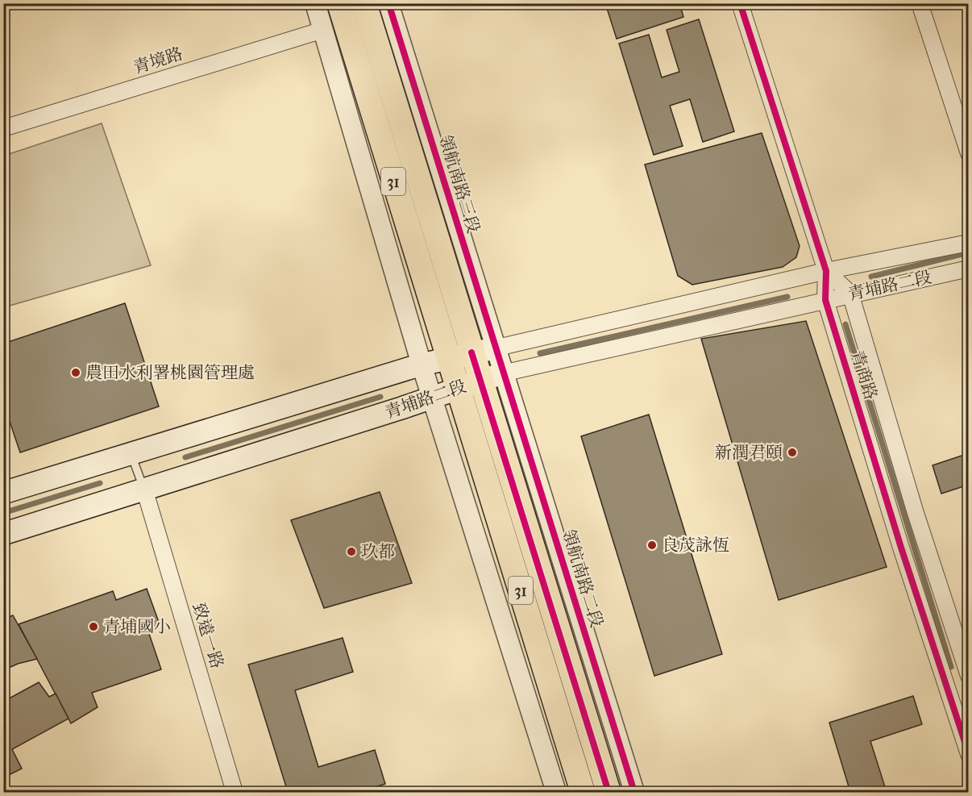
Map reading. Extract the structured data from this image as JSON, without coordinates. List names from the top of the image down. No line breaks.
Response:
{"streets":{"main road":["31","青埔路二段","領航南路二段"],"street":["青境路","領航南路三段","青商路","致遠一路"]},"crossings":[["青境路","31"],["31","領航南路三段"],["31","青埔路二段"],["31","領航南路二段"],["領航南路三段","青埔路二段"],["領航南路三段","領航南路二段"],["青埔路二段","青商路"],["青埔路二段","領航南路二段"],["青埔路二段","致遠一路"]],"places":["農田水利署桃園管理處","新潤君頤","良茂詠恆","玖都","青埔國小"]}
